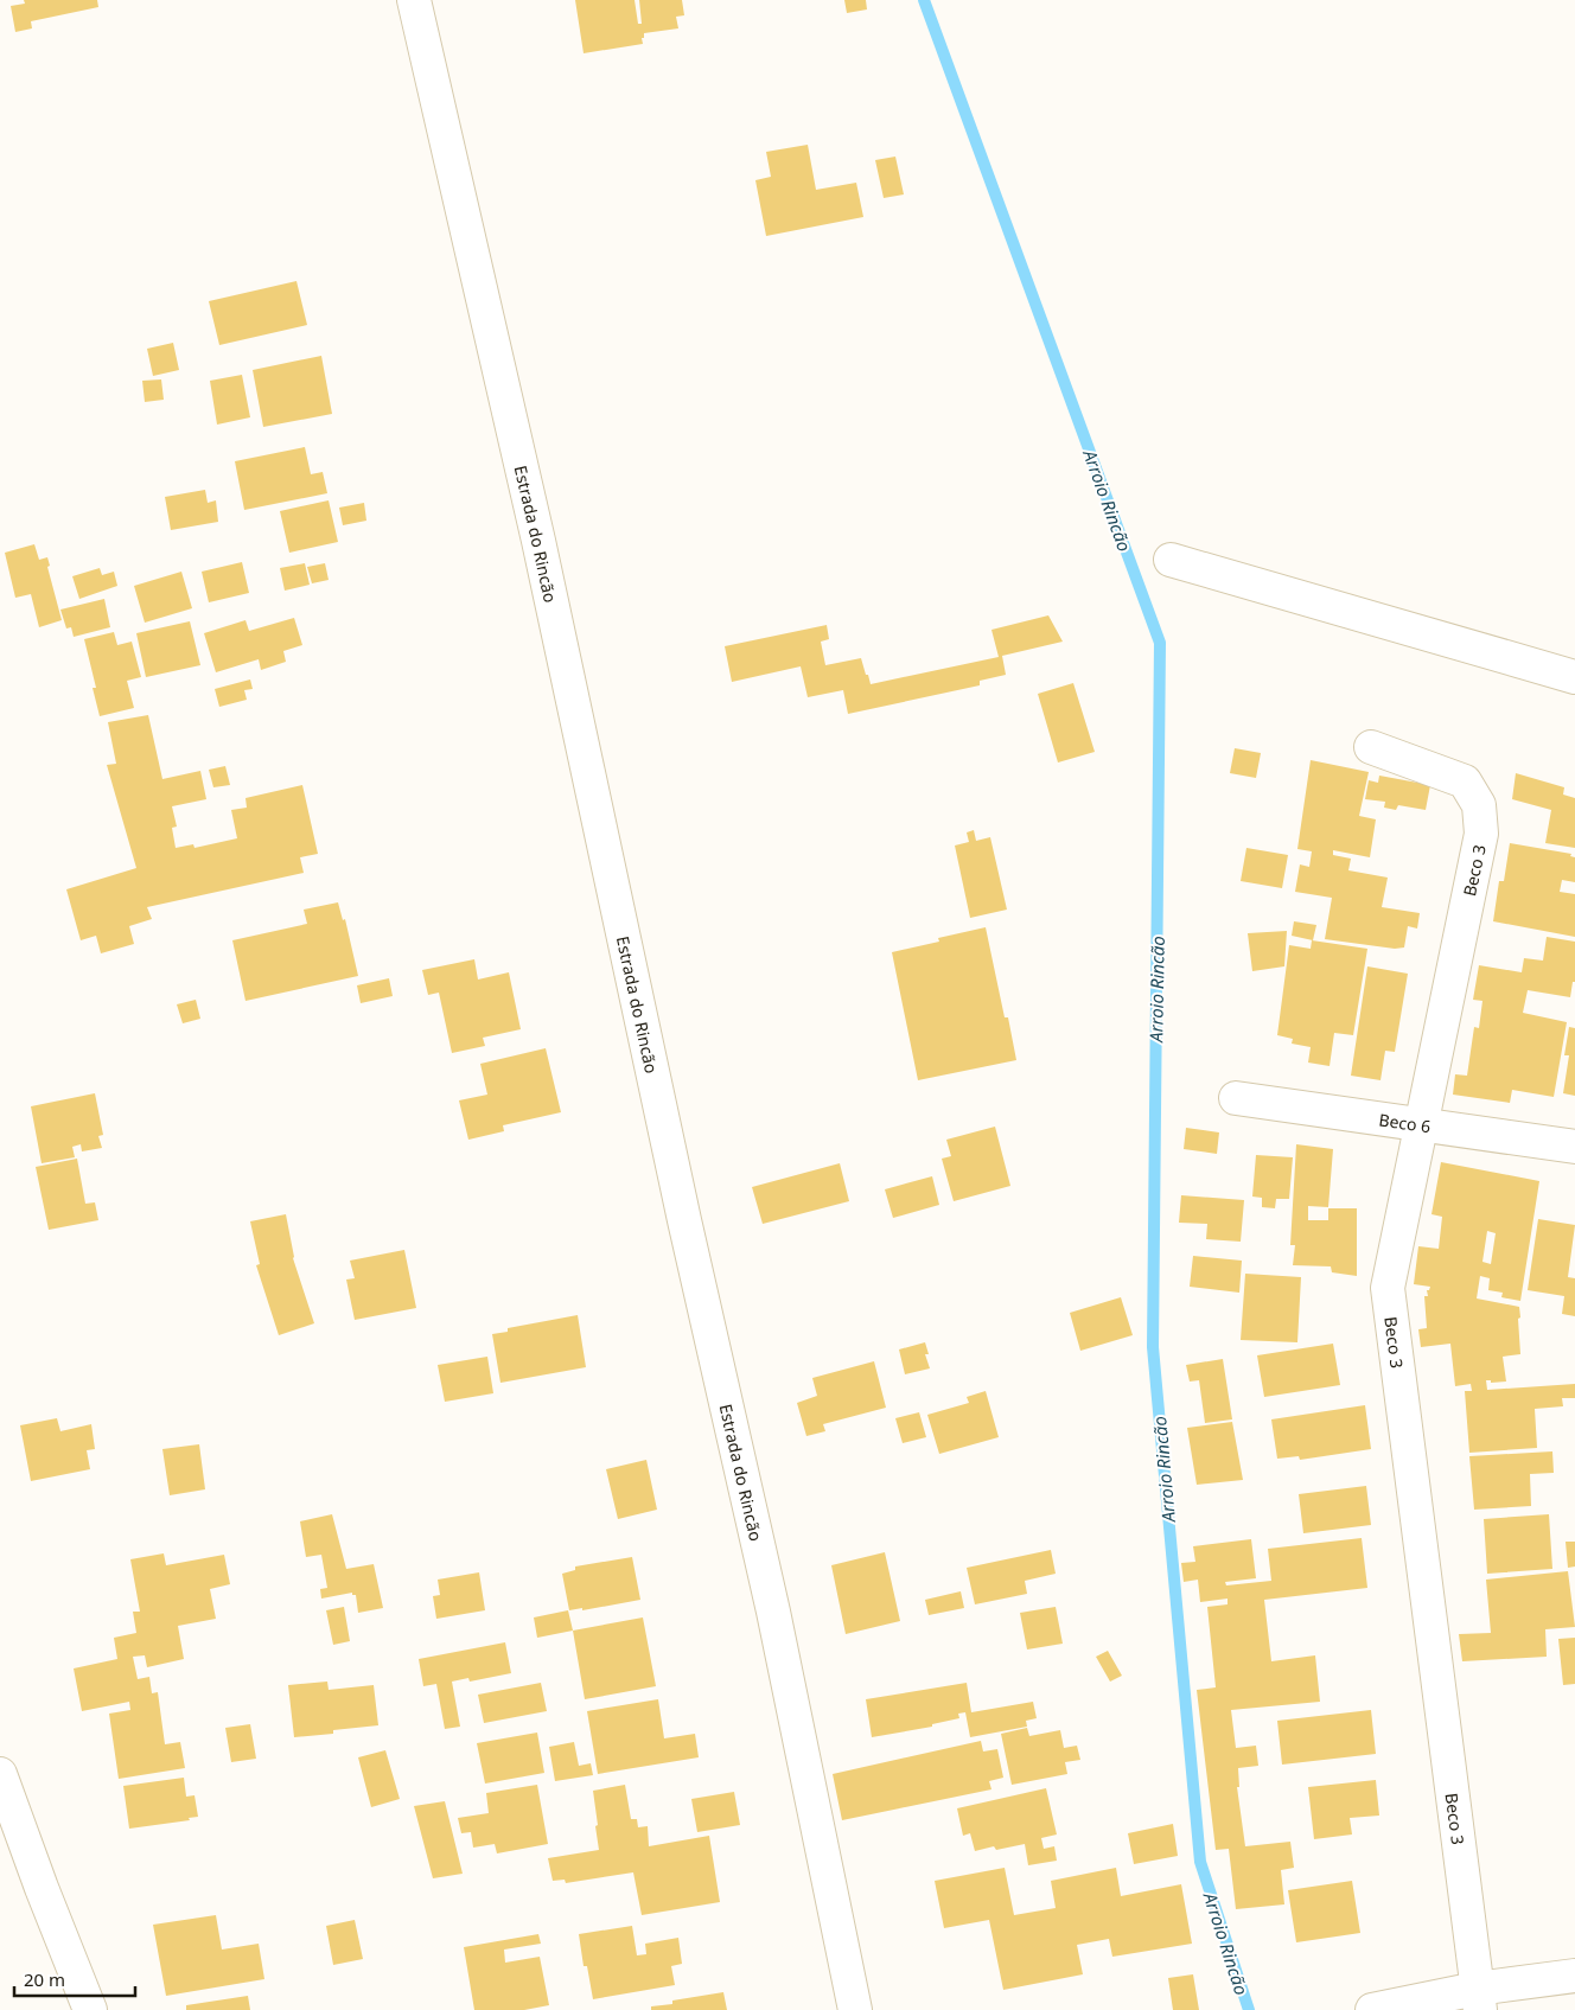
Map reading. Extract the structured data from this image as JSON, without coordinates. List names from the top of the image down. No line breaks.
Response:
{"streets":{"street":["Estrada do Rincão","Beco 3","Beco 6"]},"crossings":[["Beco 3","Beco 6"]],"water":["Arroio Rincão"],"scale_bar":"20 m"}
